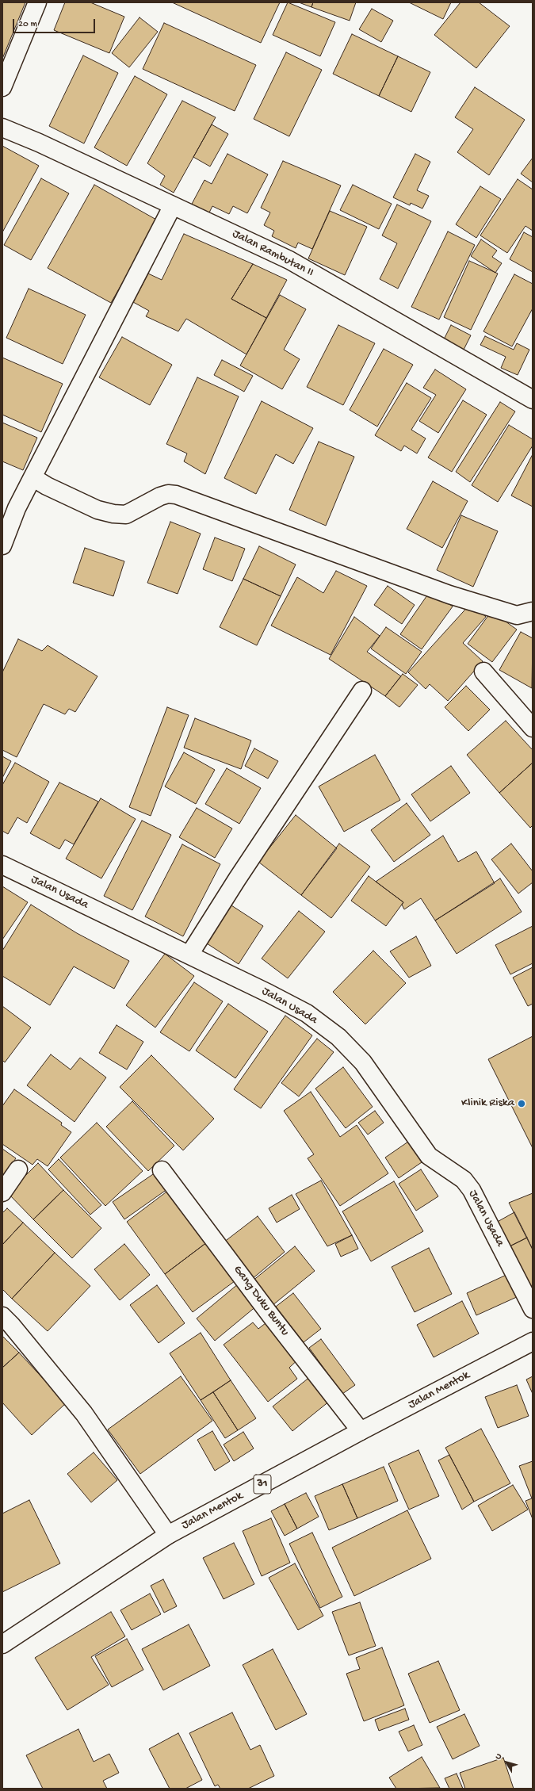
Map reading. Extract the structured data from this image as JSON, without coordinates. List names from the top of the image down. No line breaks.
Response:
{"streets":{"main road":["Jalan Rambutan II","Jalan Usada","Gang Duku Buntu","Jalan Mentok","31"]},"crossings":[["Gang Duku Buntu","Jalan Mentok"]],"places":["Klinik Riska"],"scale_bar":"20 m","north":"top left"}
